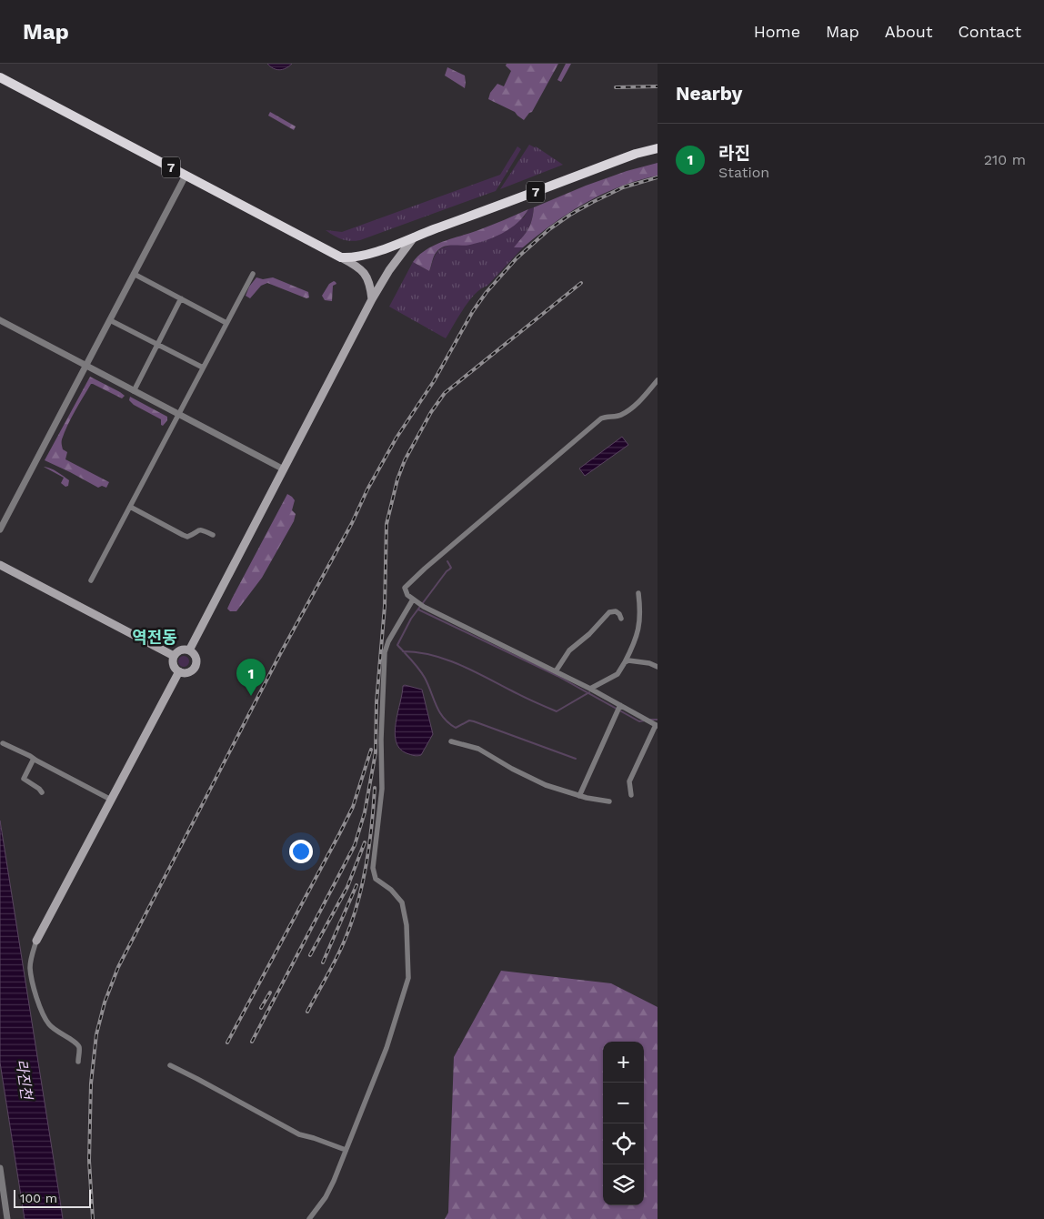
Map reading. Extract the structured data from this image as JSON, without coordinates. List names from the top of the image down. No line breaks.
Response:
{"streets":{"highway":["7"]},"districts":["역전동"],"water":["라진천"],"scale_bar":"100 m","page":{"header":"Map","nav":["Home","Map","About","Contact"],"heading":"Nearby","list":[{"mark":"1","name":"라진","note":"Station","value":"210 m"}],"pins":"1","map_buttons":["+","−"],"scale":"100 m"}}
